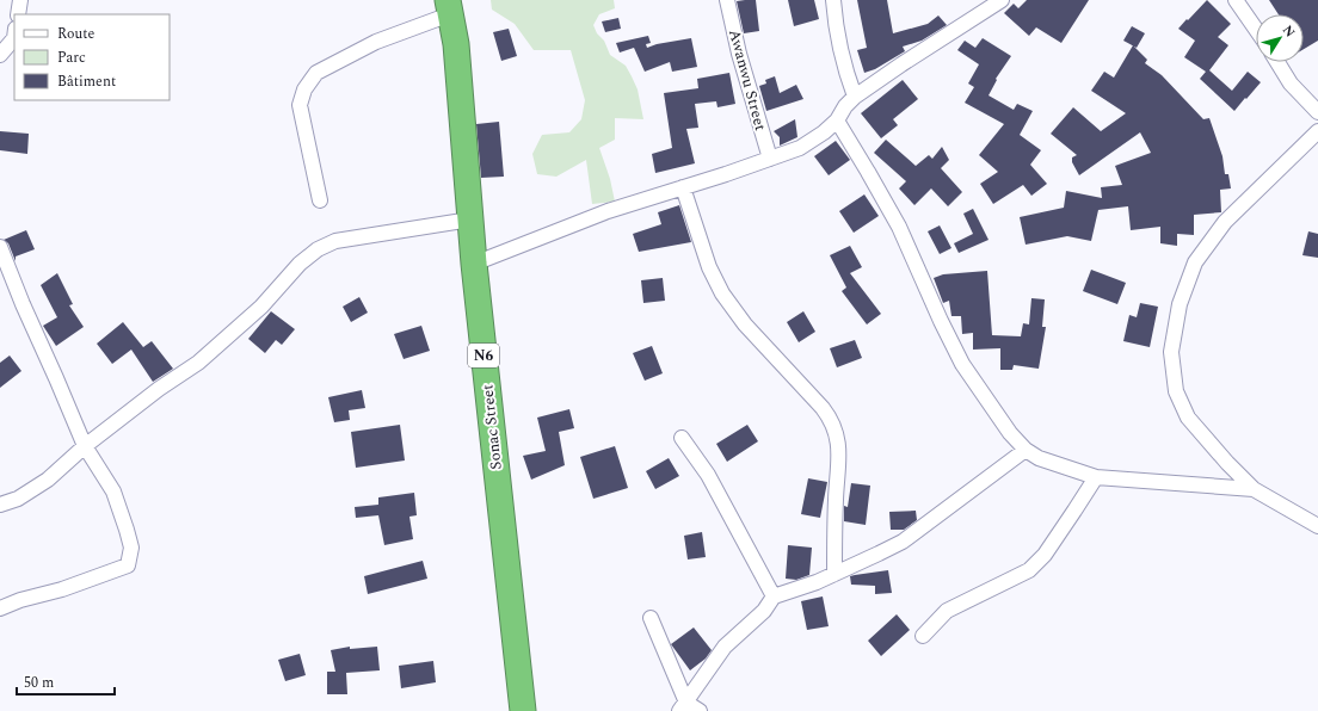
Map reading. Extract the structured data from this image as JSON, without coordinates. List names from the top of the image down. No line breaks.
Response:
{"streets":{"highway":["N6","Sonac Street"],"street":["Awanwu Street"]},"legend":["Route","Parc","Bâtiment"],"scale_bar":"50 m","north":"top right"}
